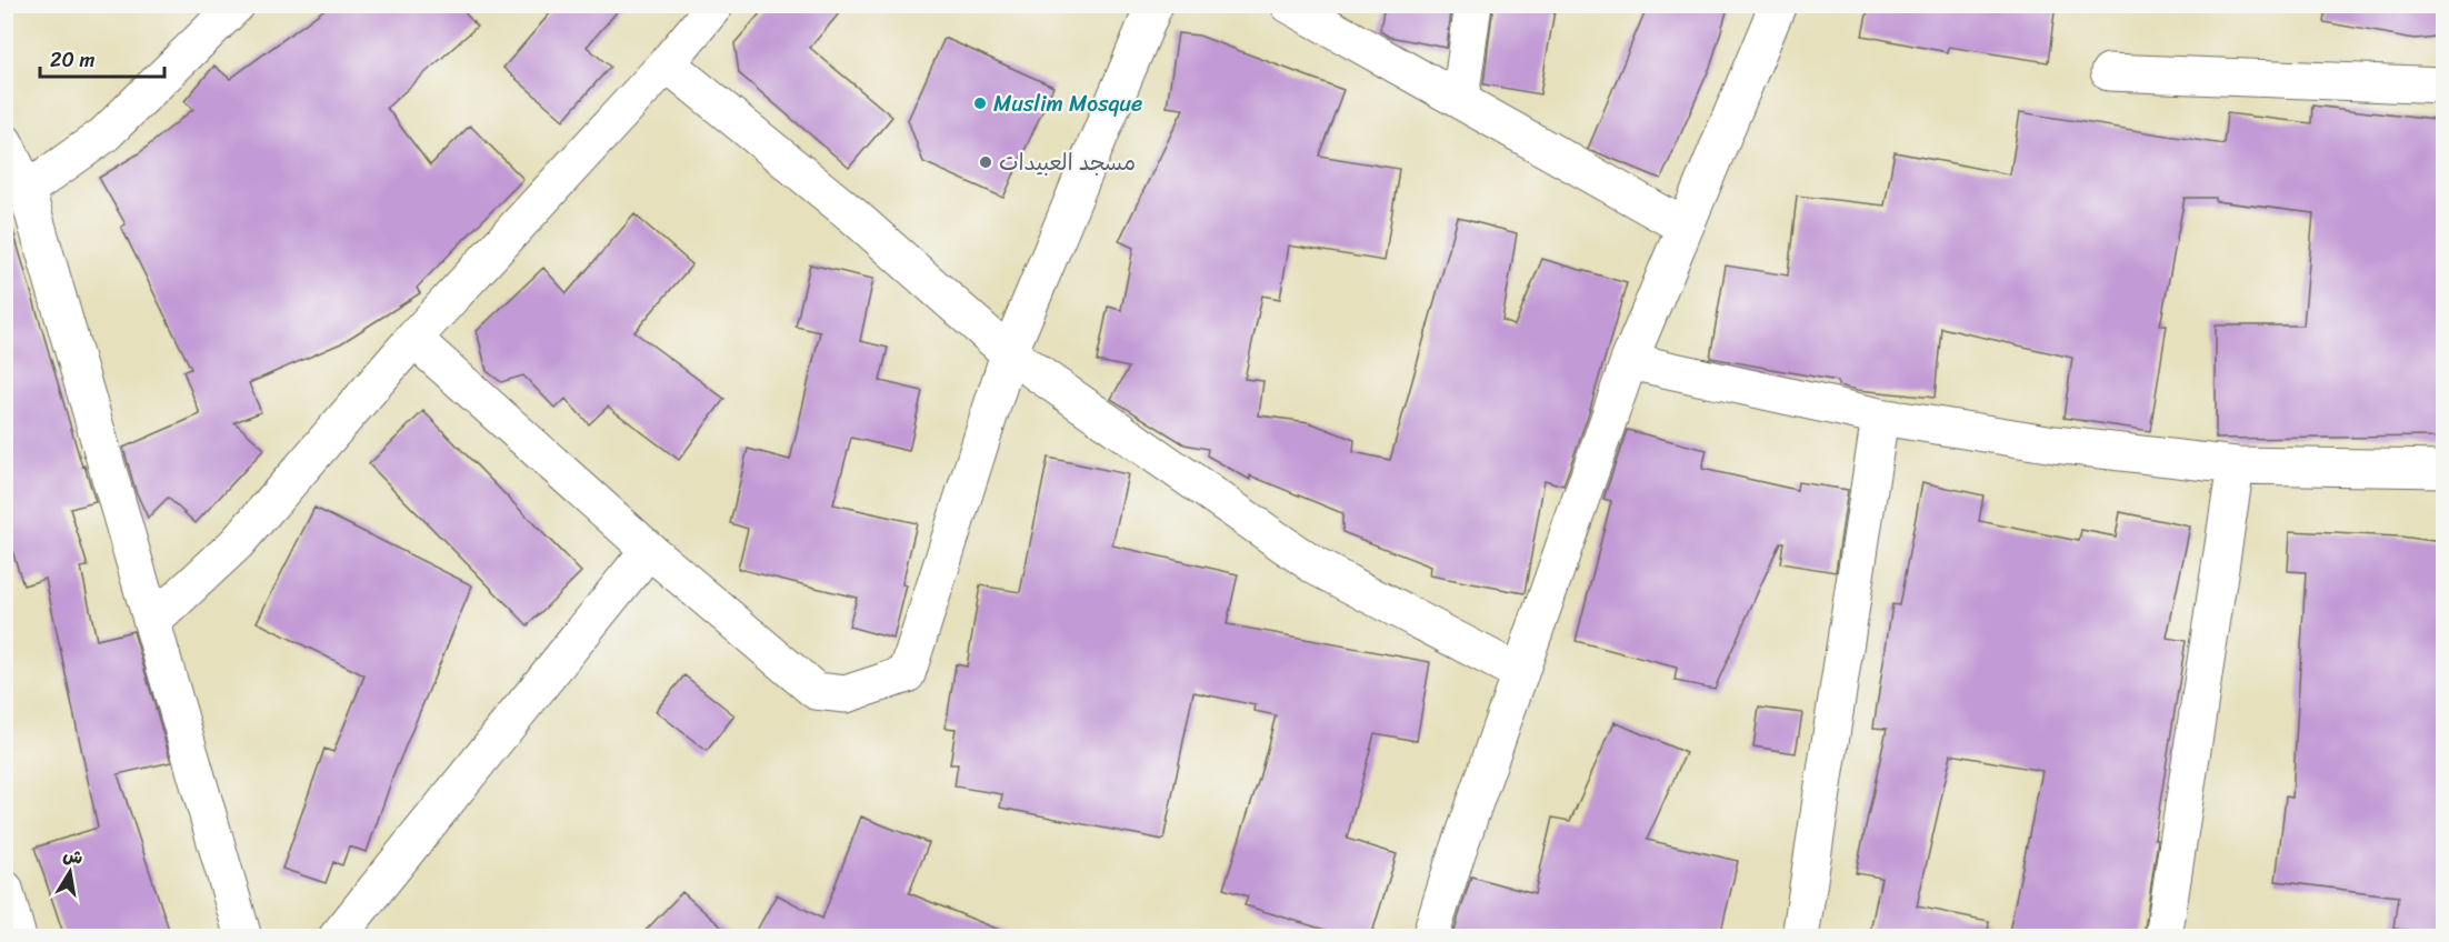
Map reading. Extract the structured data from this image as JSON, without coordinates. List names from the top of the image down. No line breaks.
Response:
{"places":["Muslim Mosque","مسجد العبيدات"],"scale_bar":"20 m","north":"top"}
